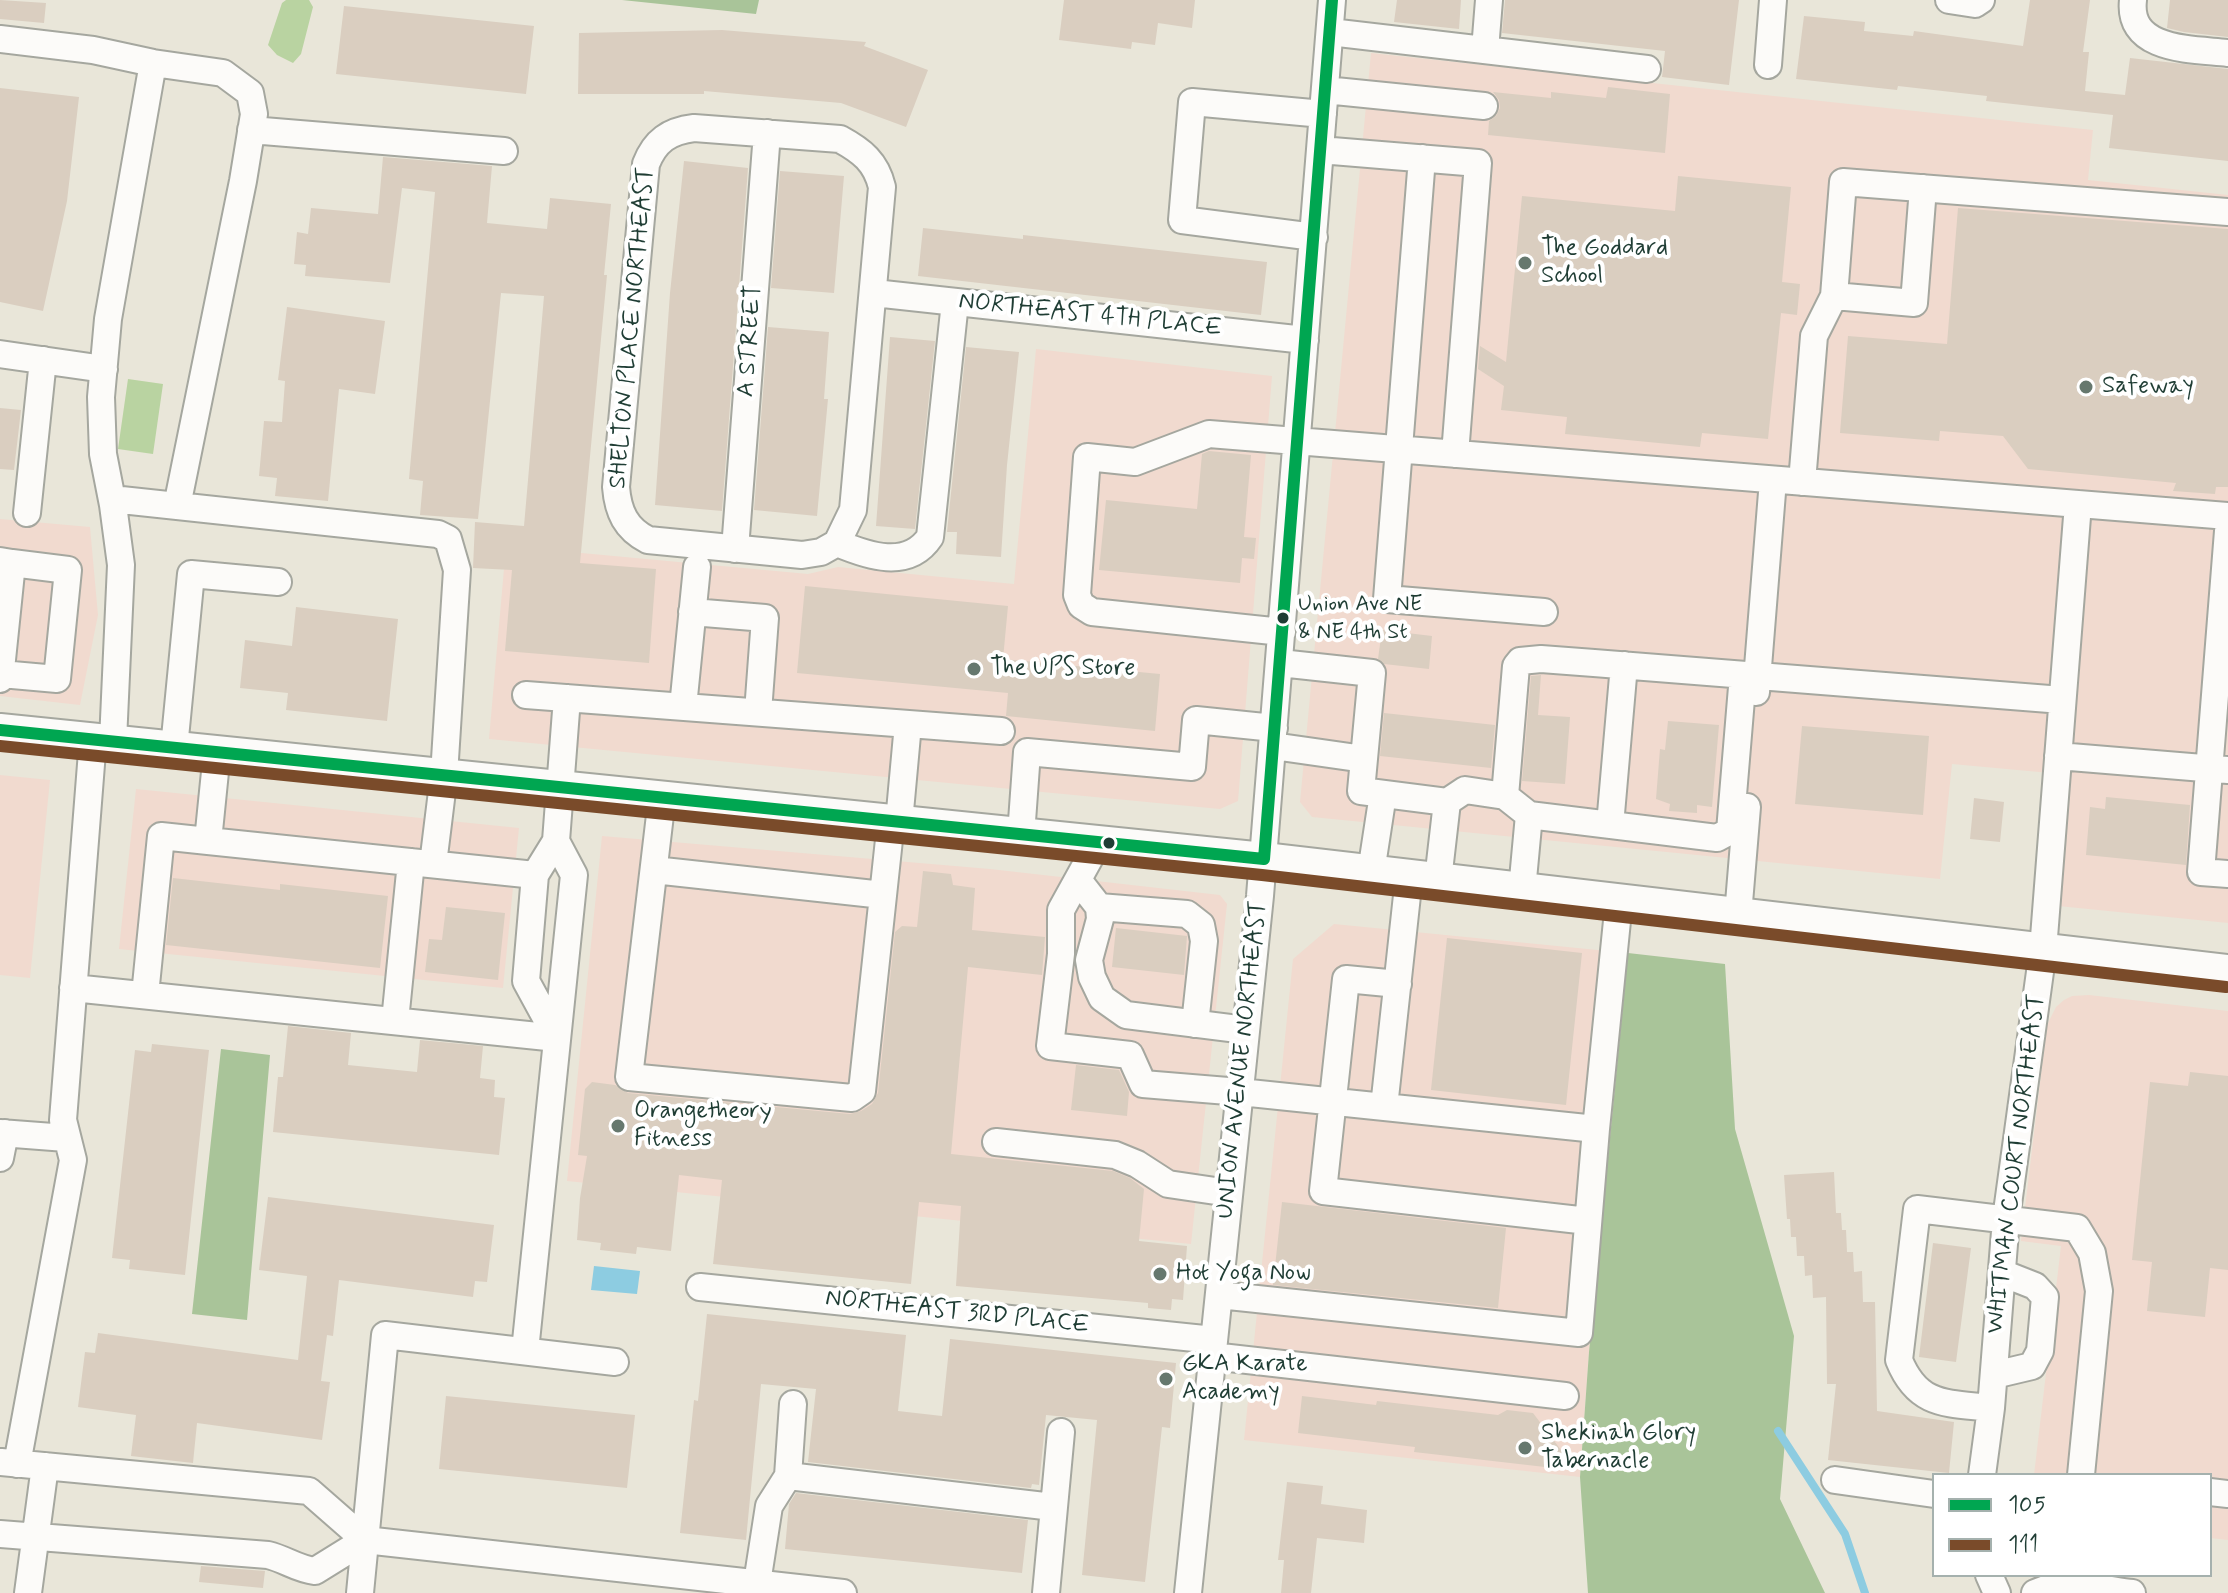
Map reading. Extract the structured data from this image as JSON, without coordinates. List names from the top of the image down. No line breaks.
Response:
{"streets":{"street":["NORTHEAST 4TH PLACE","SHELTON PLACE NORTHEAST","A STREET","UNION AVENUE NORTHEAST","WHITMAN COURT NORTHEAST","NORTHEAST 3RD PLACE"]},"crossings":[["NORTHEAST 4TH PLACE","UNION AVENUE NORTHEAST"],["SHELTON PLACE NORTHEAST","A STREET"],["UNION AVENUE NORTHEAST","NORTHEAST 3RD PLACE"]],"places":["The Goddard School","Safeway","Union Ave NE & NE 4th St","The UPS Store","Orangetheory Fitness","Hot Yoga Now","GKA Karate Academy","Shekinah Glory Tabernacle"],"lines":["transit line 105","transit line 111"],"legend":["105","111"]}
